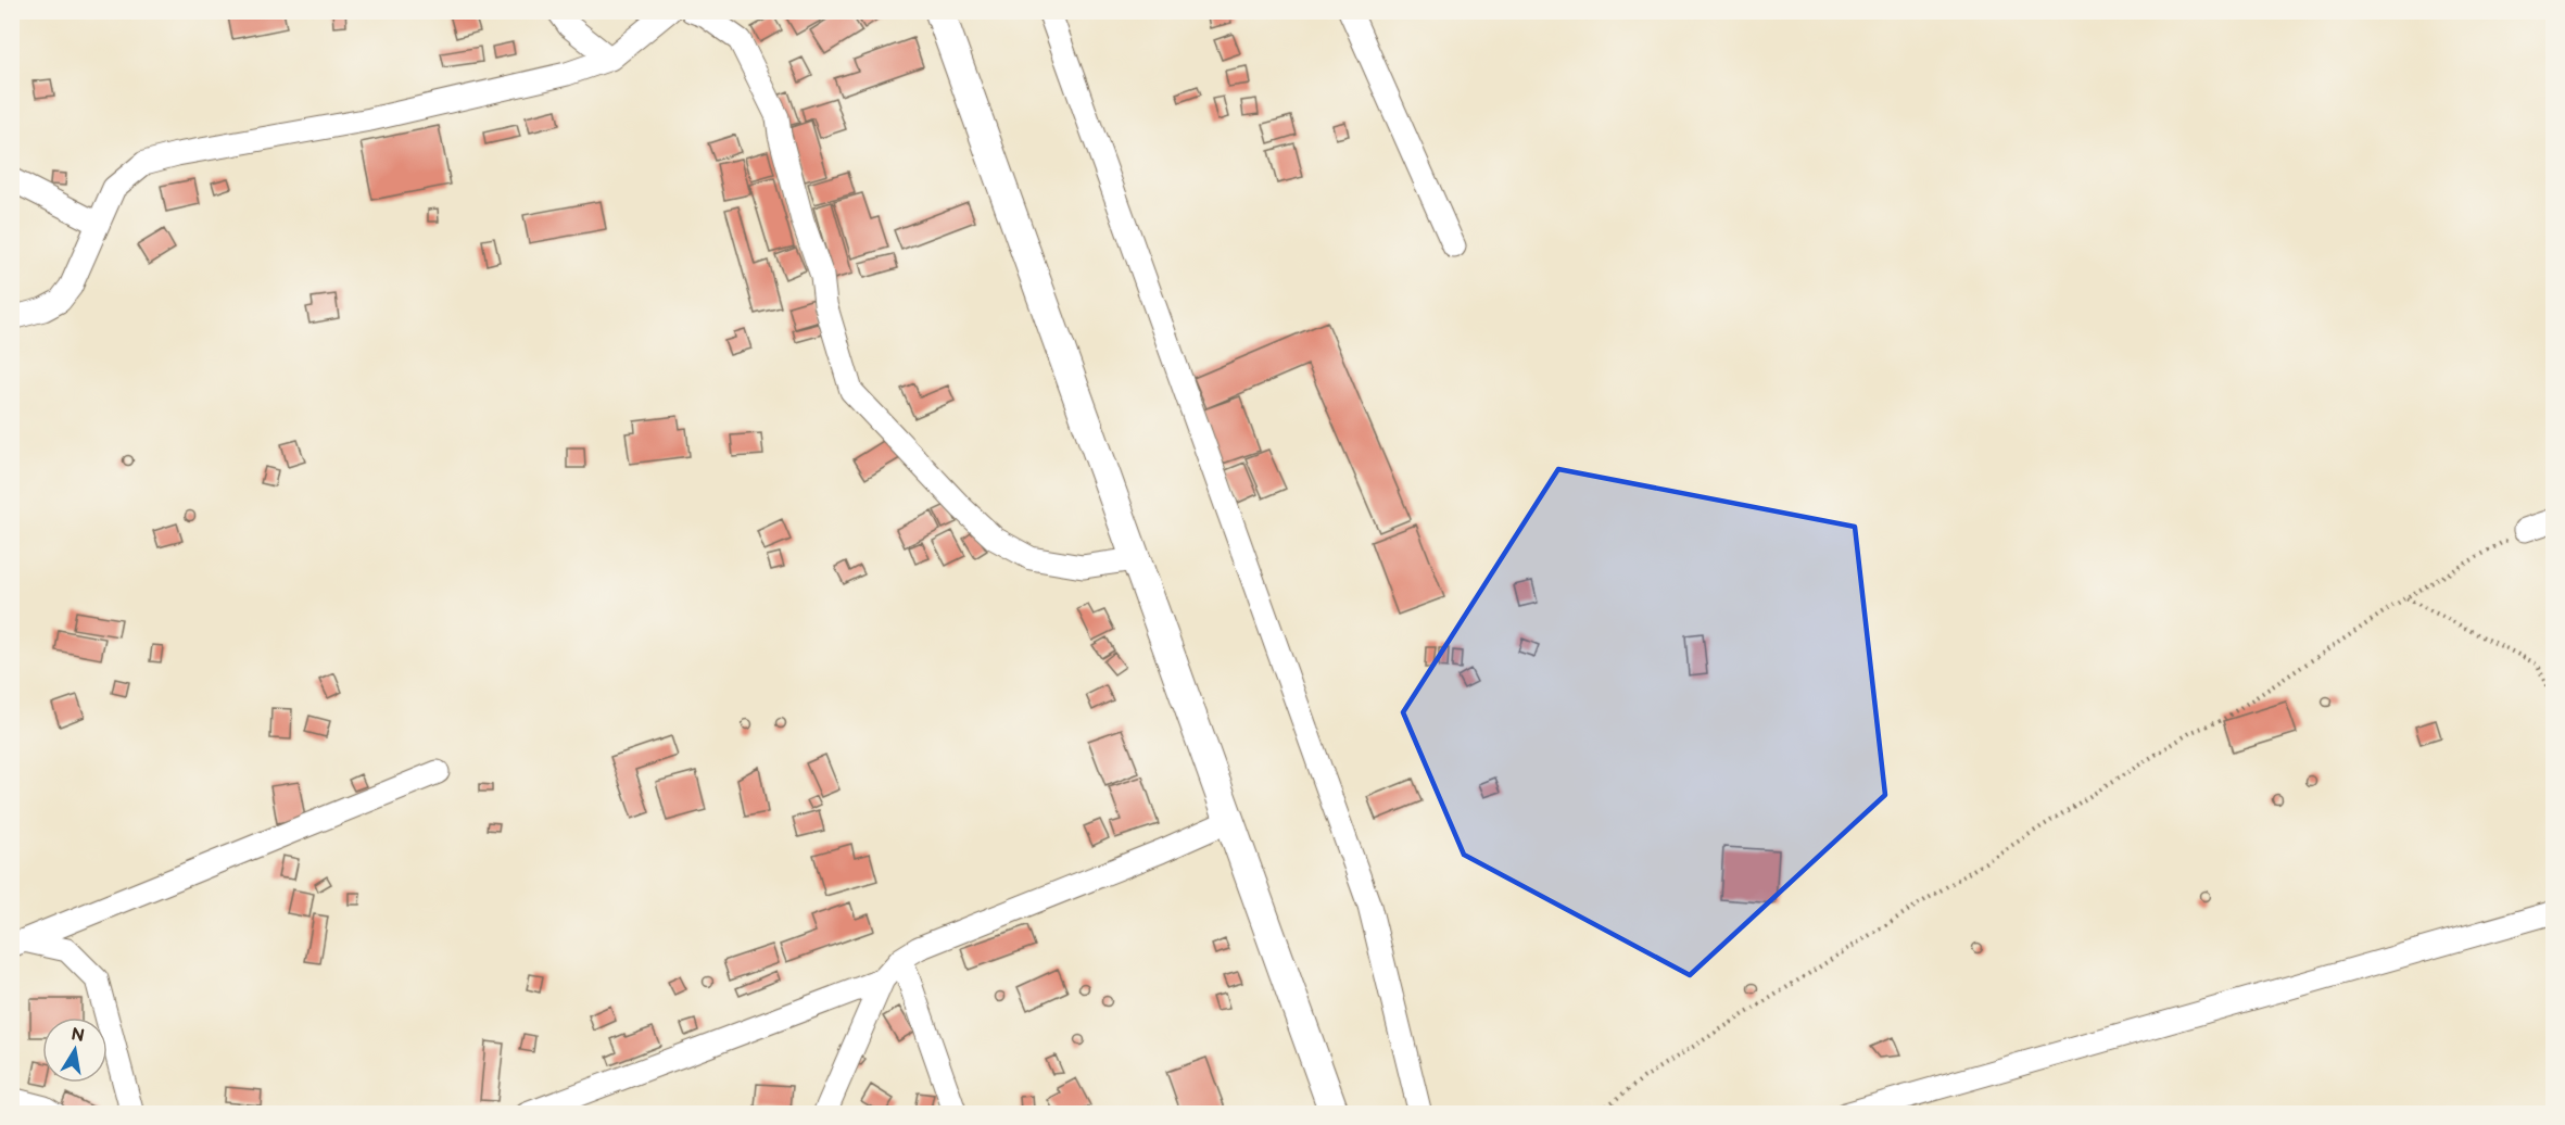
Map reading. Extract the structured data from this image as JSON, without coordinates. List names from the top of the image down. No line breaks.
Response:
{"north":"top"}
